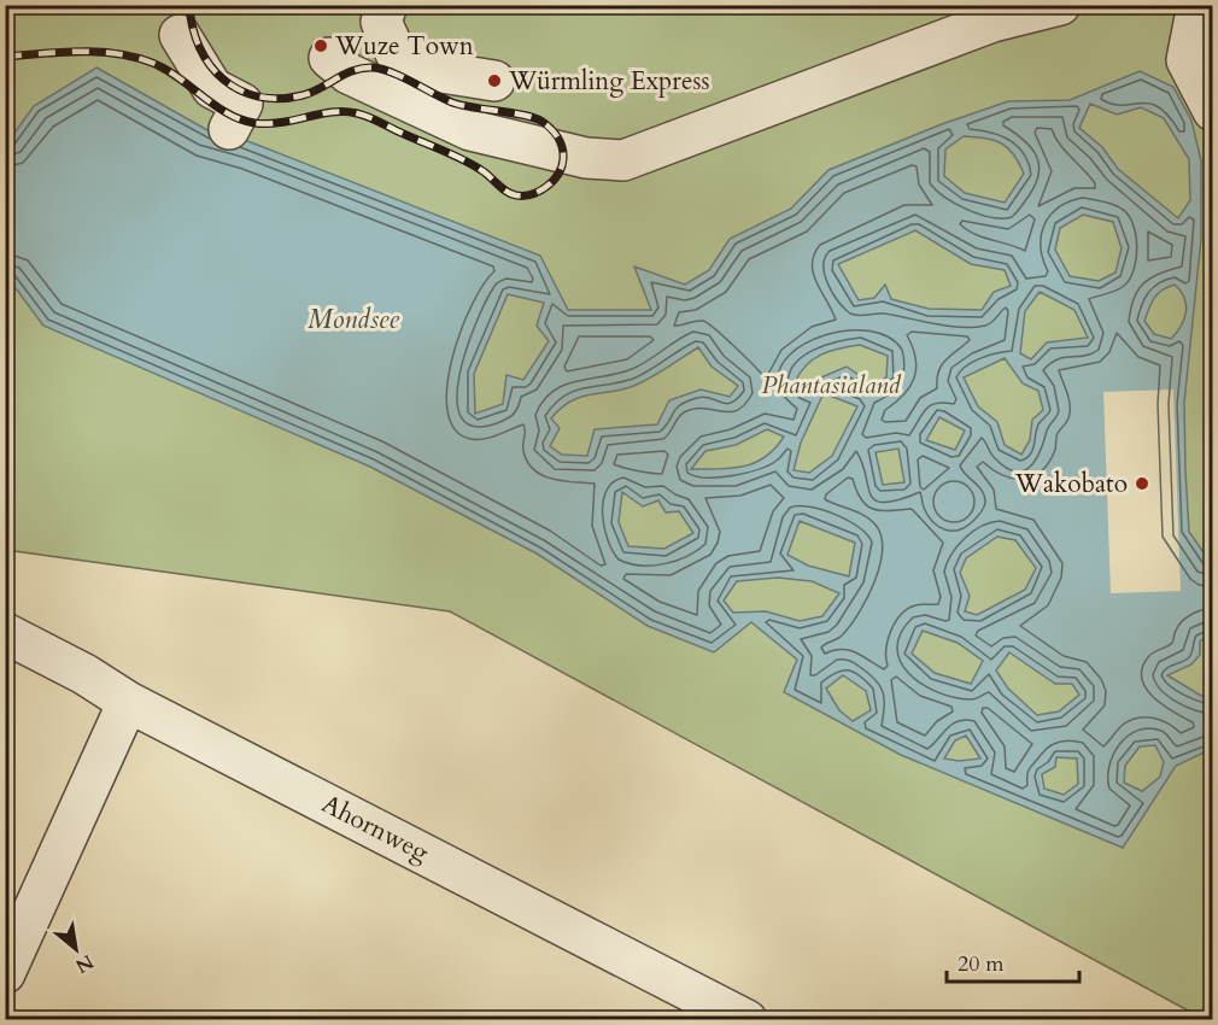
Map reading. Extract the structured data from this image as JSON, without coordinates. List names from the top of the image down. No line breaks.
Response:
{"streets":{"street":["Ahornweg"]},"water":["Mondsee"],"parks":["Phantasialand"],"places":["Wuze Town","Würmling Express","Wakobato"],"scale_bar":"20 m","north":"bottom right"}
